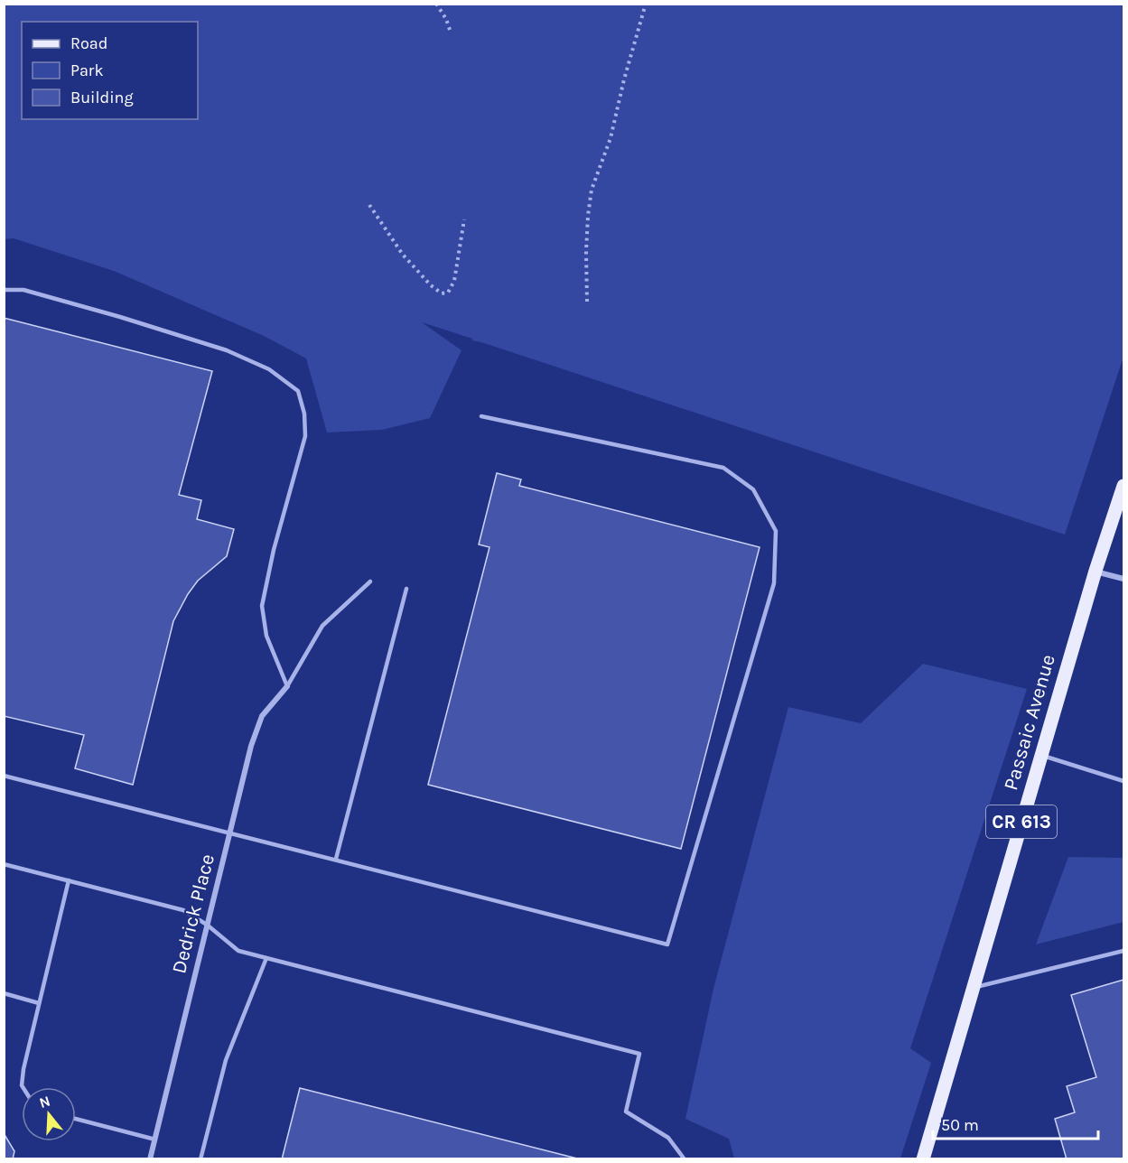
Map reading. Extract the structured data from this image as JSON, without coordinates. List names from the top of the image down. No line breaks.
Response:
{"streets":{"main road":["Passaic Avenue","CR 613"],"street":["Dedrick Place"]},"legend":["Road","Park","Building"],"scale_bar":"50 m","north":"top"}
